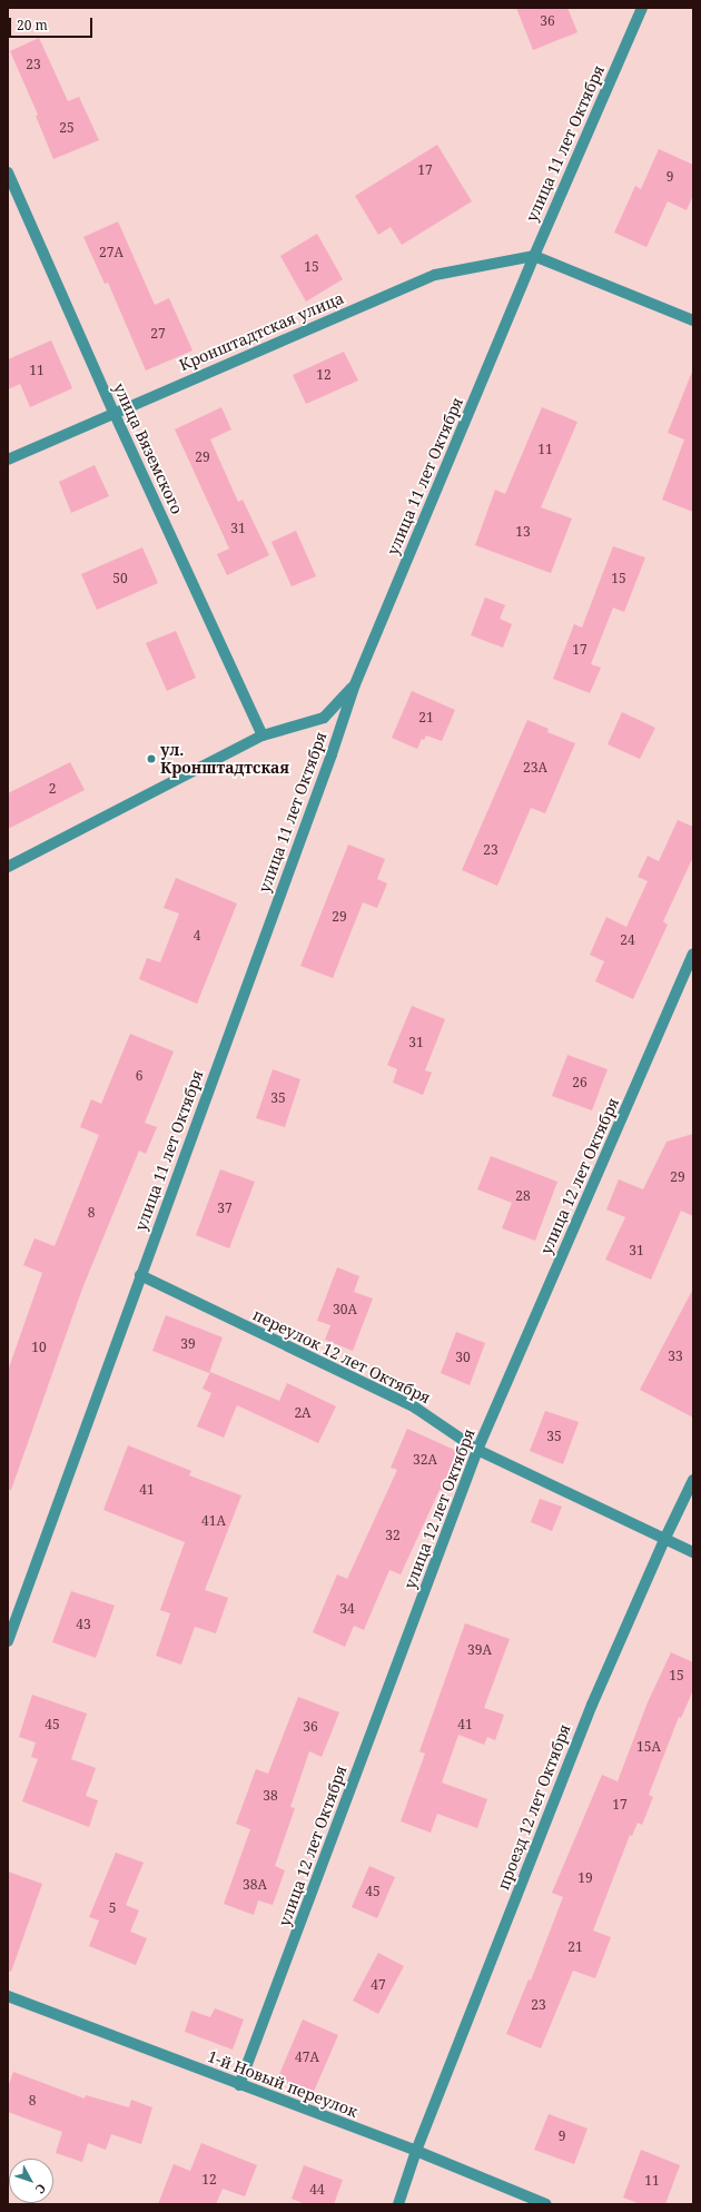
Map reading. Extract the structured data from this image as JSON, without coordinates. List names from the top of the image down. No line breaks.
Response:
{"streets":{"street":["улица 11 лет Октября","Кронштадтская улица","улица Вяземского","улица 12 лет Октября","переулок 12 лет Октября","проезд 12 лет Октября","1-й Новый переулок"]},"crossings":[["улица 11 лет Октября","Кронштадтская улица"],["улица 11 лет Октября","переулок 12 лет Октября"],["Кронштадтская улица","улица Вяземского"],["улица 12 лет Октября","переулок 12 лет Октября"],["улица 12 лет Октября","1-й Новый переулок"],["переулок 12 лет Октября","проезд 12 лет Октября"],["проезд 12 лет Октября","1-й Новый переулок"]],"places":["ул. Кронштадтская"],"house_numbers":["36","23","25","17","9","27А","15","27","11","12","11","29","31","13","50","15","17","21","23А","2","23","29","4","24","31","6","26","35","29","28","37","8","31","30А","39","10","33","30","2А","35","32А","41","41А","32","34","43","39А","15","45","41","36","15А","38","17","19","38А","45","5","21","47","23","47А","8","9","12","11","44"],"scale_bar":"20 m","north":"bottom right"}
